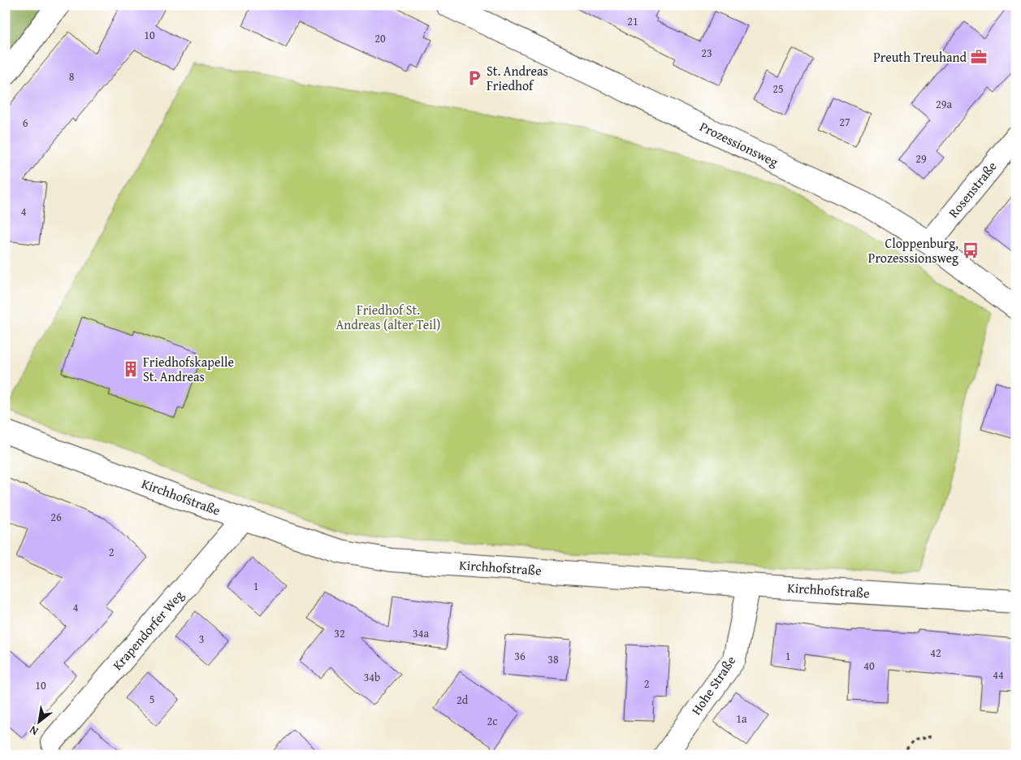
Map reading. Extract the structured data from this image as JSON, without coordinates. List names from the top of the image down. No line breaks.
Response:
{"streets":{"street":["Prozessionsweg","Rosenstraße","Kirchhofstraße","Krapendorfer Weg","Hohe Straße"]},"crossings":[["Prozessionsweg","Rosenstraße"],["Kirchhofstraße","Krapendorfer Weg"],["Kirchhofstraße","Hohe Straße"]],"parks":["Friedhof St. Andreas (alter Teil)"],"places":{"office":["Preuth Treuhand"],"parking":["St. Andreas Friedhof"],"bus stop":["Cloppenburg, Prozesssionsweg"],"building":["Friedhofskapelle St. Andreas"]},"house_numbers":["21","10","20","23","8","25","29a","27","6","29","4","26","2","1","4","32","34a","3","42","36","1","38","40","44","34b","2","10","5","2d","1a","2c"],"north":"bottom left"}
